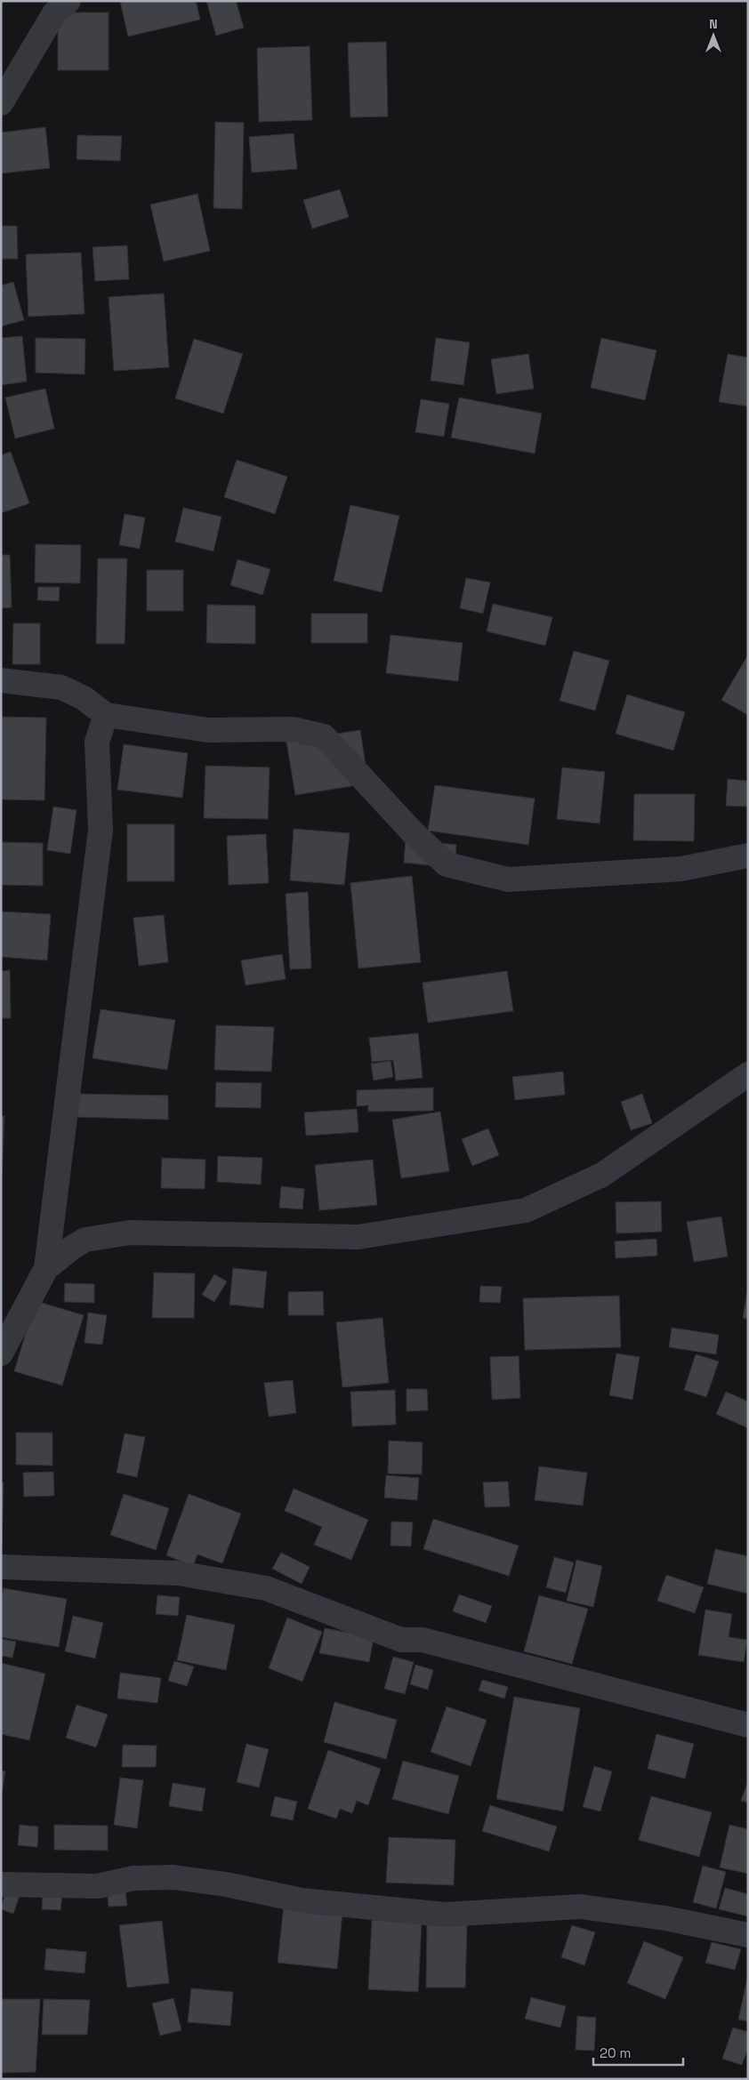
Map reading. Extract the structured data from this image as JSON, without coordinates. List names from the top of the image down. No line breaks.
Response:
{"scale_bar":"20 m","north":"top"}
